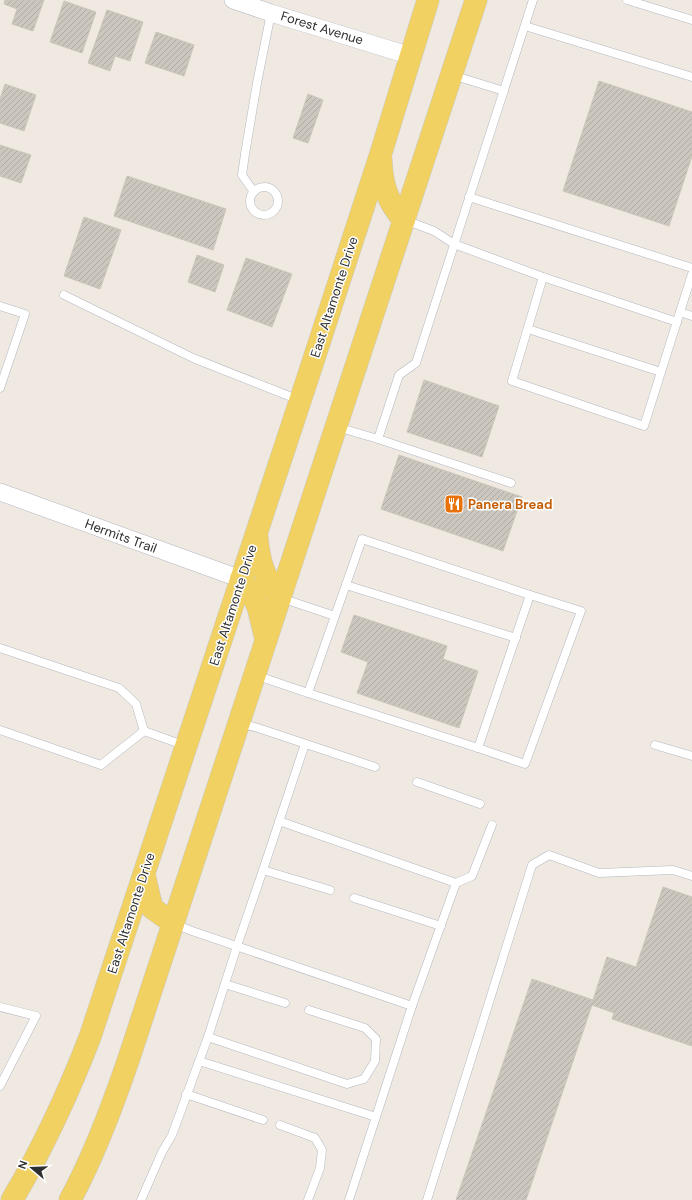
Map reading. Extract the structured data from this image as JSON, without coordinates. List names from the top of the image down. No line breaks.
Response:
{"streets":{"main road":["East Altamonte Drive"],"street":["Forest Avenue","Hermits Trail"]},"crossings":[["Forest Avenue","East Altamonte Drive"],["East Altamonte Drive","Hermits Trail"]],"places":{"restaurant":["Panera Bread"]},"north":"left"}
